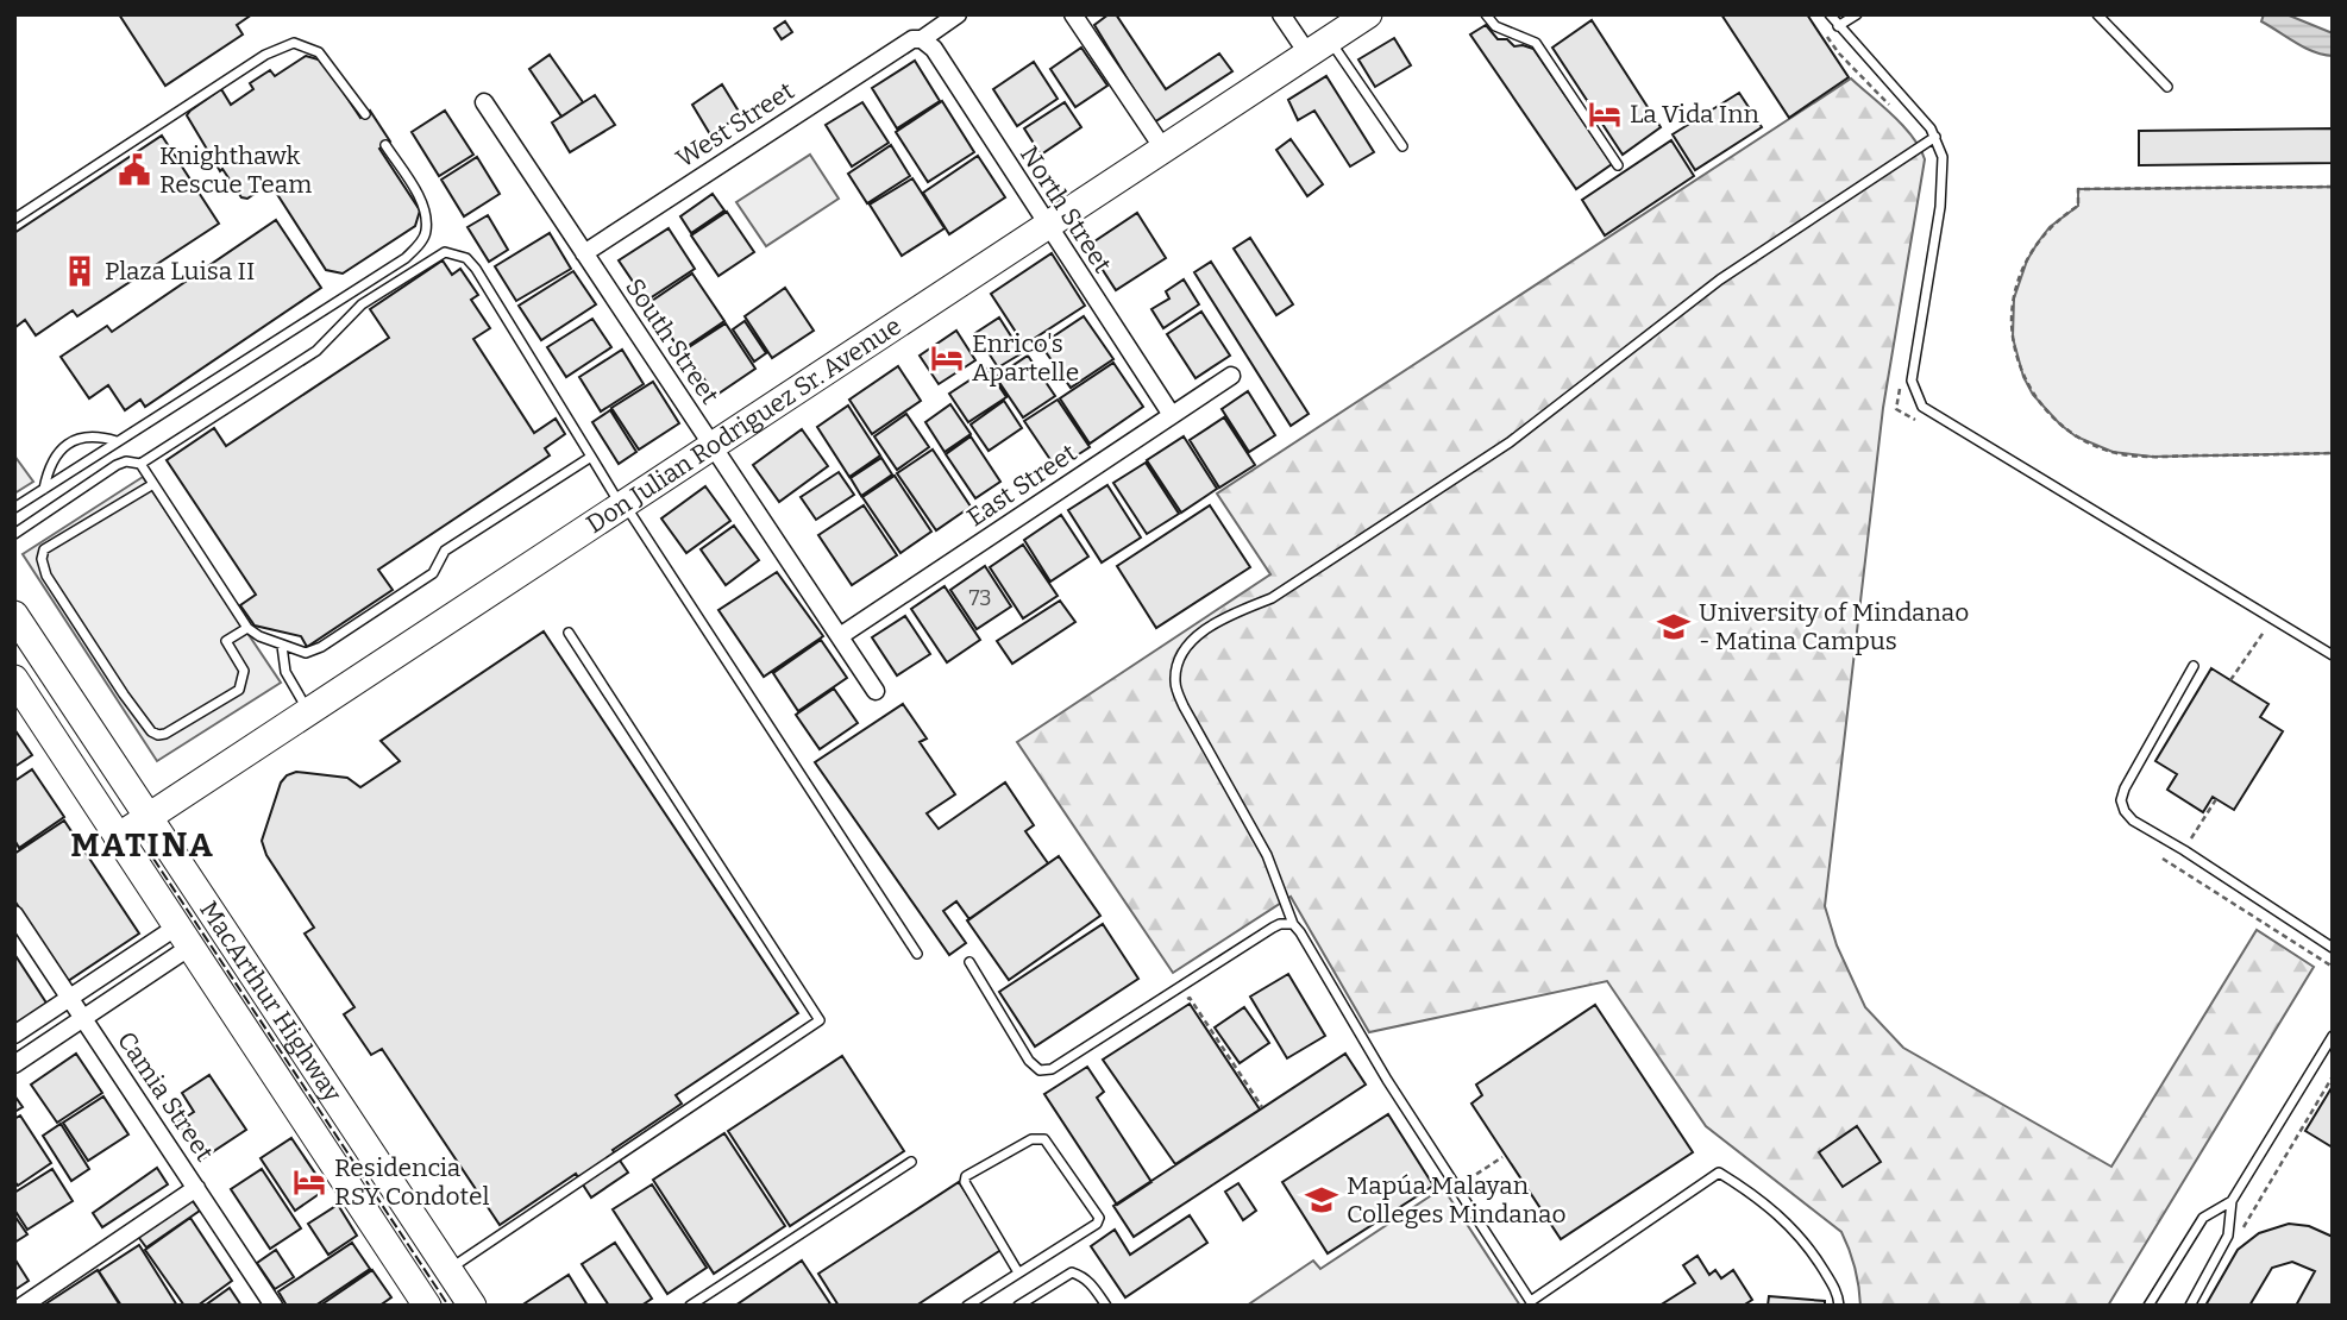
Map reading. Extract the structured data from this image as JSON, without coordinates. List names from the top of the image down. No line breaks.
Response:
{"streets":{"main road":["Don Julian Rodriguez Sr. Avenue","MacArthur Highway"],"street":["West Street","North Street","South Street","East Street","Camia Street"]},"crossings":[["West Street","North Street"],["West Street","South Street"],["North Street","Don Julian Rodriguez Sr. Avenue"],["North Street","East Street"],["South Street","Don Julian Rodriguez Sr. Avenue"],["South Street","East Street"],["Don Julian Rodriguez Sr. Avenue","MacArthur Highway"]],"districts":["MATINA"],"places":{"hotel":["La Vida Inn","Enrico's Apartelle","Residencia RSY Condotel"],"public building":["Knighthawk Rescue Team"],"building":["Plaza Luisa II"],"school or university":["University of Mindanao - Matina Campus","Mapúa Malayan Colleges Mindanao"]},"house_numbers":["73"]}
